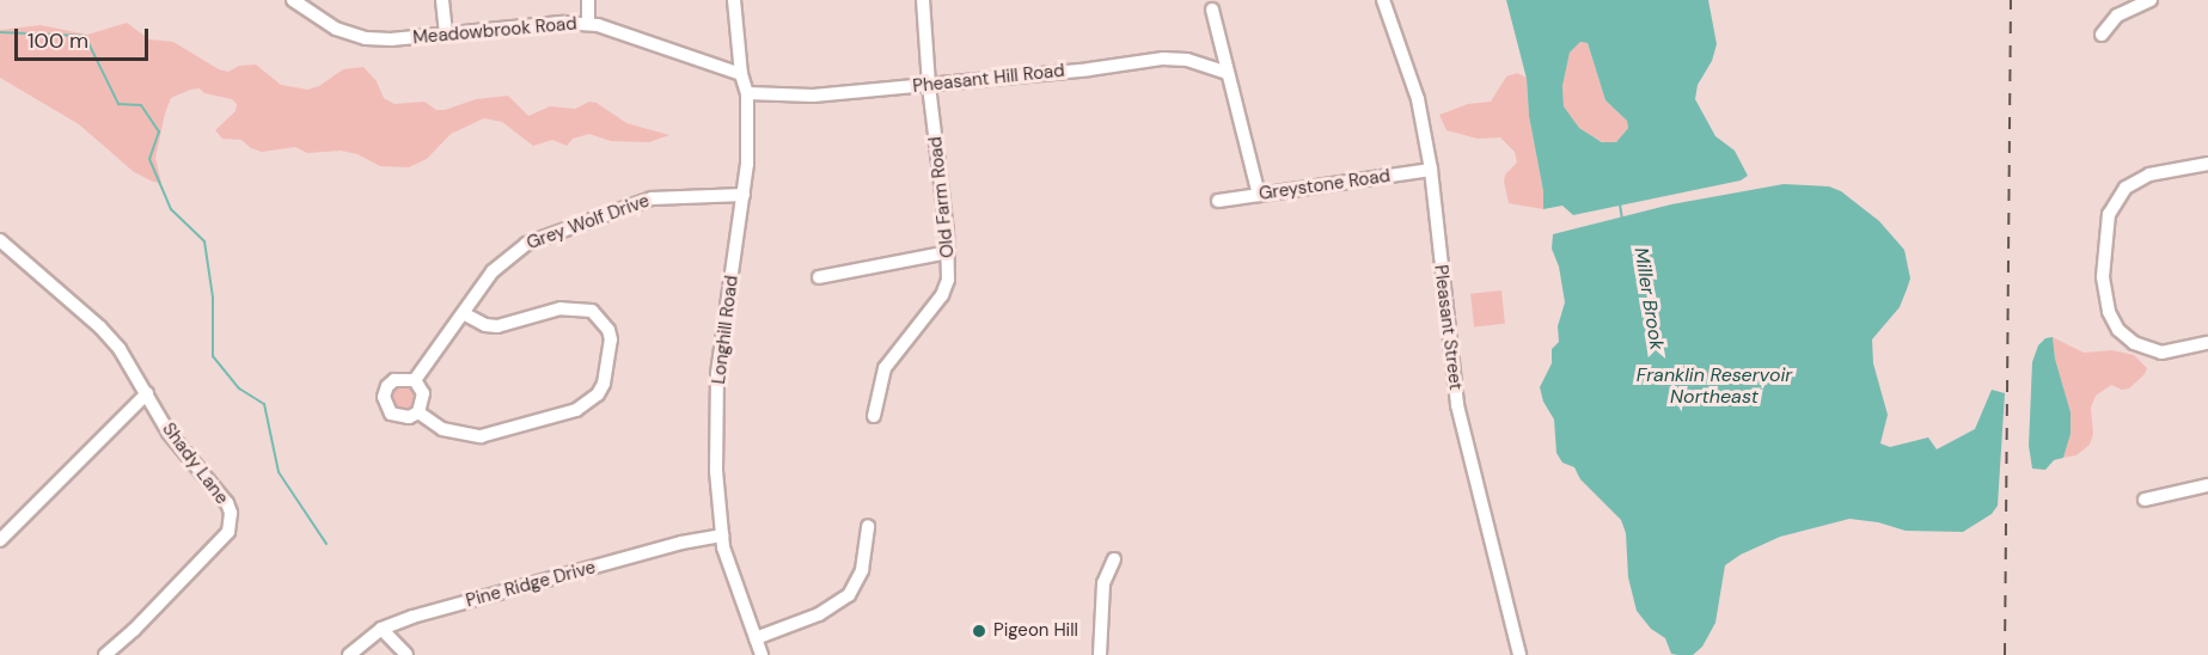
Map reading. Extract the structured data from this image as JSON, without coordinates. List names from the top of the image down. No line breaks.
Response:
{"streets":{"street":["Meadowbrook Road","Pheasant Hill Road","Greystone Road","Old Farm Road","Grey Wolf Drive","Pleasant Street","Longhill Road","Shady Lane","Pine Ridge Drive"]},"crossings":[["Meadowbrook Road","Longhill Road"],["Pheasant Hill Road","Old Farm Road"],["Pheasant Hill Road","Longhill Road"],["Greystone Road","Pleasant Street"],["Grey Wolf Drive","Longhill Road"],["Longhill Road","Pine Ridge Drive"]],"water":["Miller Brook","Franklin Reservoir Northeast"],"places":["Pigeon Hill"],"scale_bar":"100 m"}
